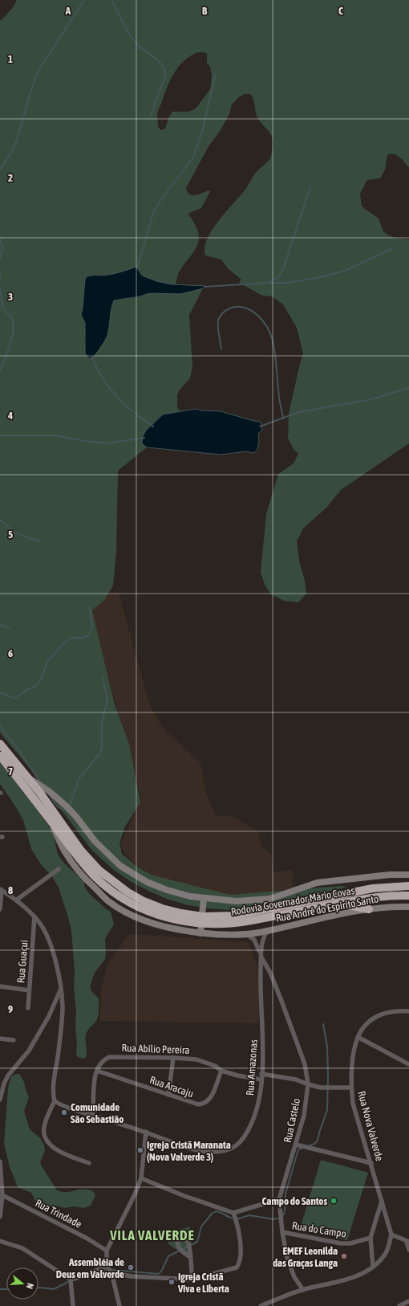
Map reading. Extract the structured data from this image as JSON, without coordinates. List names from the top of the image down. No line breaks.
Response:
{"streets":{"highway":["Rodovia Governador Mário Covas"],"street":["Rua André do Espírito Santo","Rua Guaçui","Rua Abílio Pereira","Rua Amazonas","Rua Aracaju","Rua Castelo","Rua Nova Valverde","Rua Trindade","Rua do Campo"]},"crossings":[["Rodovia Governador Mário Covas","Rua André do Espírito Santo"],["Rua André do Espírito Santo","Rua Amazonas"],["Rua Abílio Pereira","Rua Amazonas"],["Rua Abílio Pereira","Rua Aracaju"],["Rua Amazonas","Rua Castelo"],["Rua Castelo","Rua Nova Valverde"],["Rua Castelo","Rua do Campo"],["Rua Nova Valverde","Rua do Campo"]],"districts":["VILA VALVERDE"],"places":["Comunidade São Sebastião","Igreja Cristã Maranata (Nova Valverde 3)","Campo do Santos","EMEF Leonilda das Graças Langa","Assembléia de Deus em Valverde","Igreja Cristã Viva e Liberta"],"north":"right","grid":{"columns":["A","B","C"],"rows":["1","2","3","4","5","6","7","8","9"]}}
